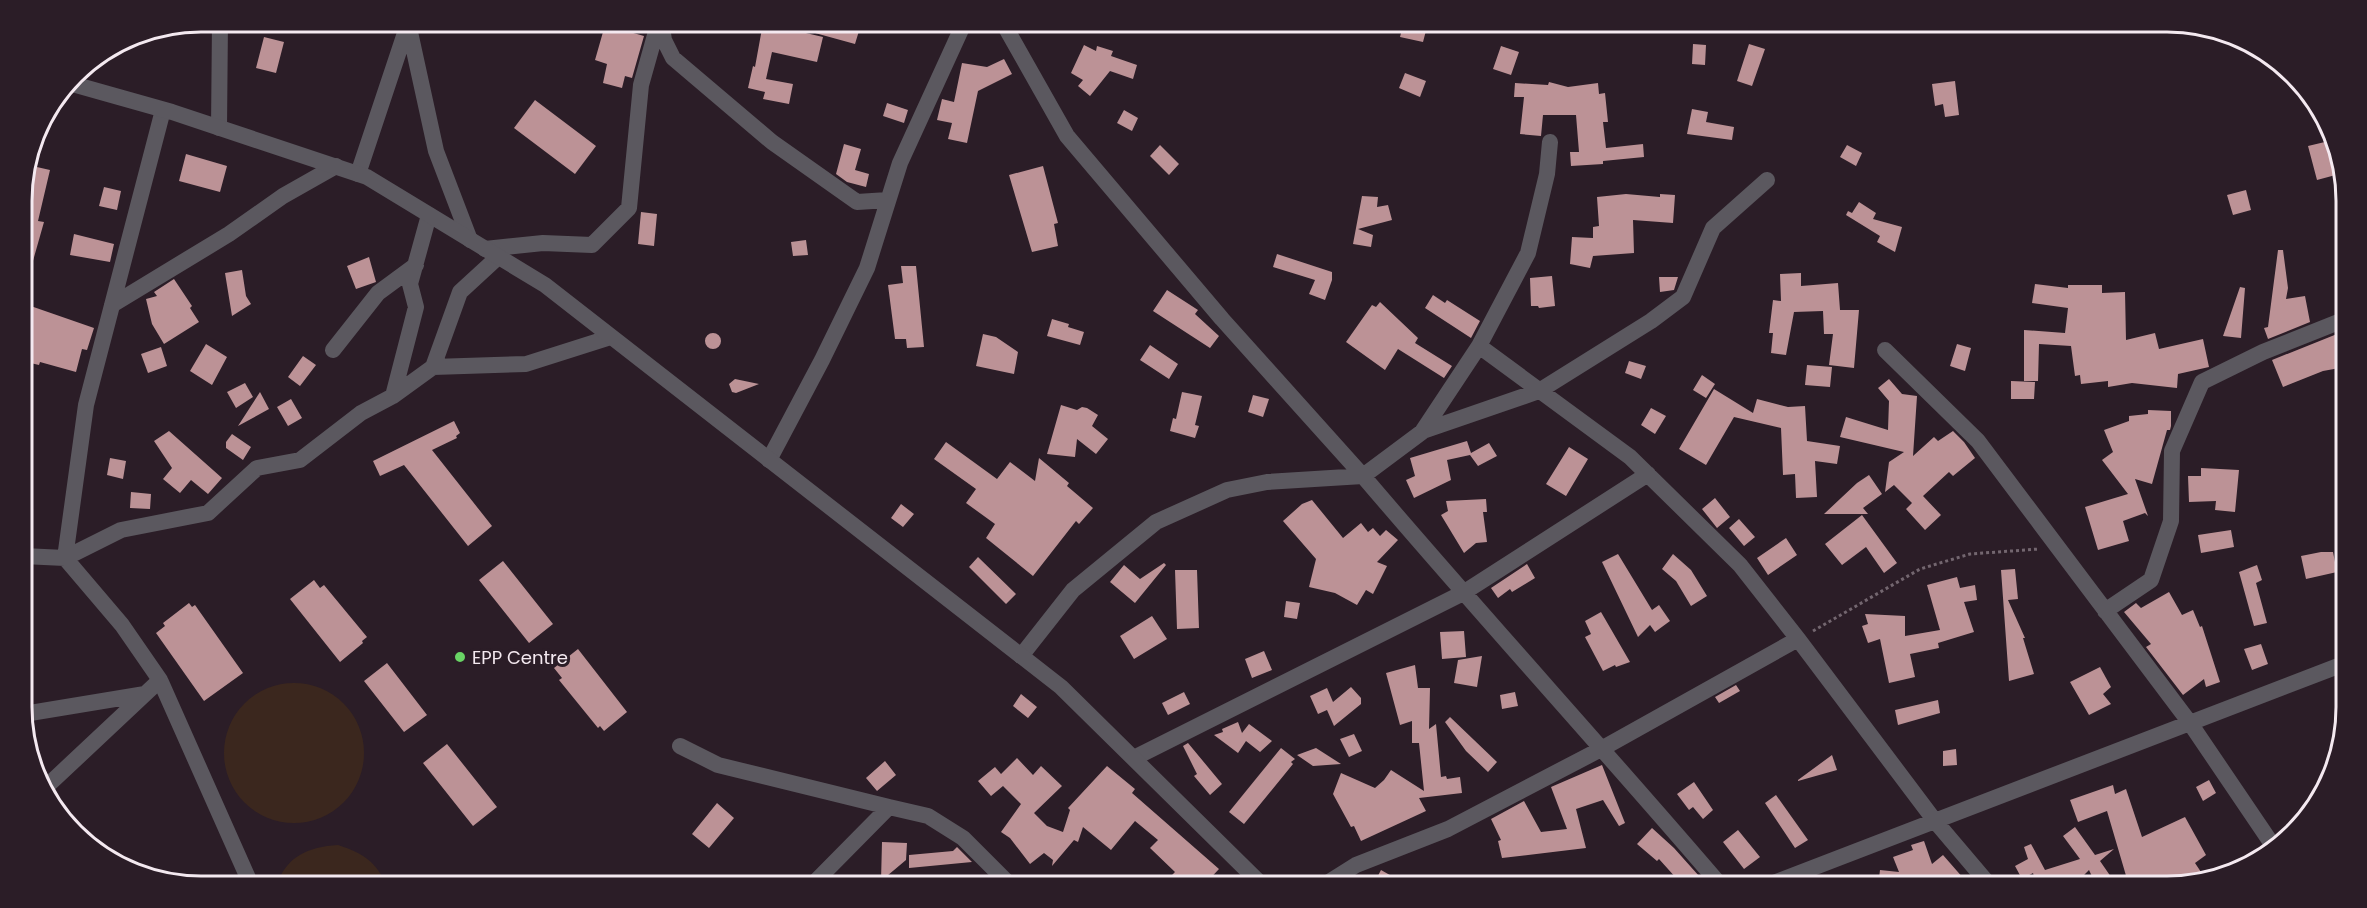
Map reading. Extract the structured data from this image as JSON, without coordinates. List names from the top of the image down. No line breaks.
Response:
{"places":["EPP Centre"]}
